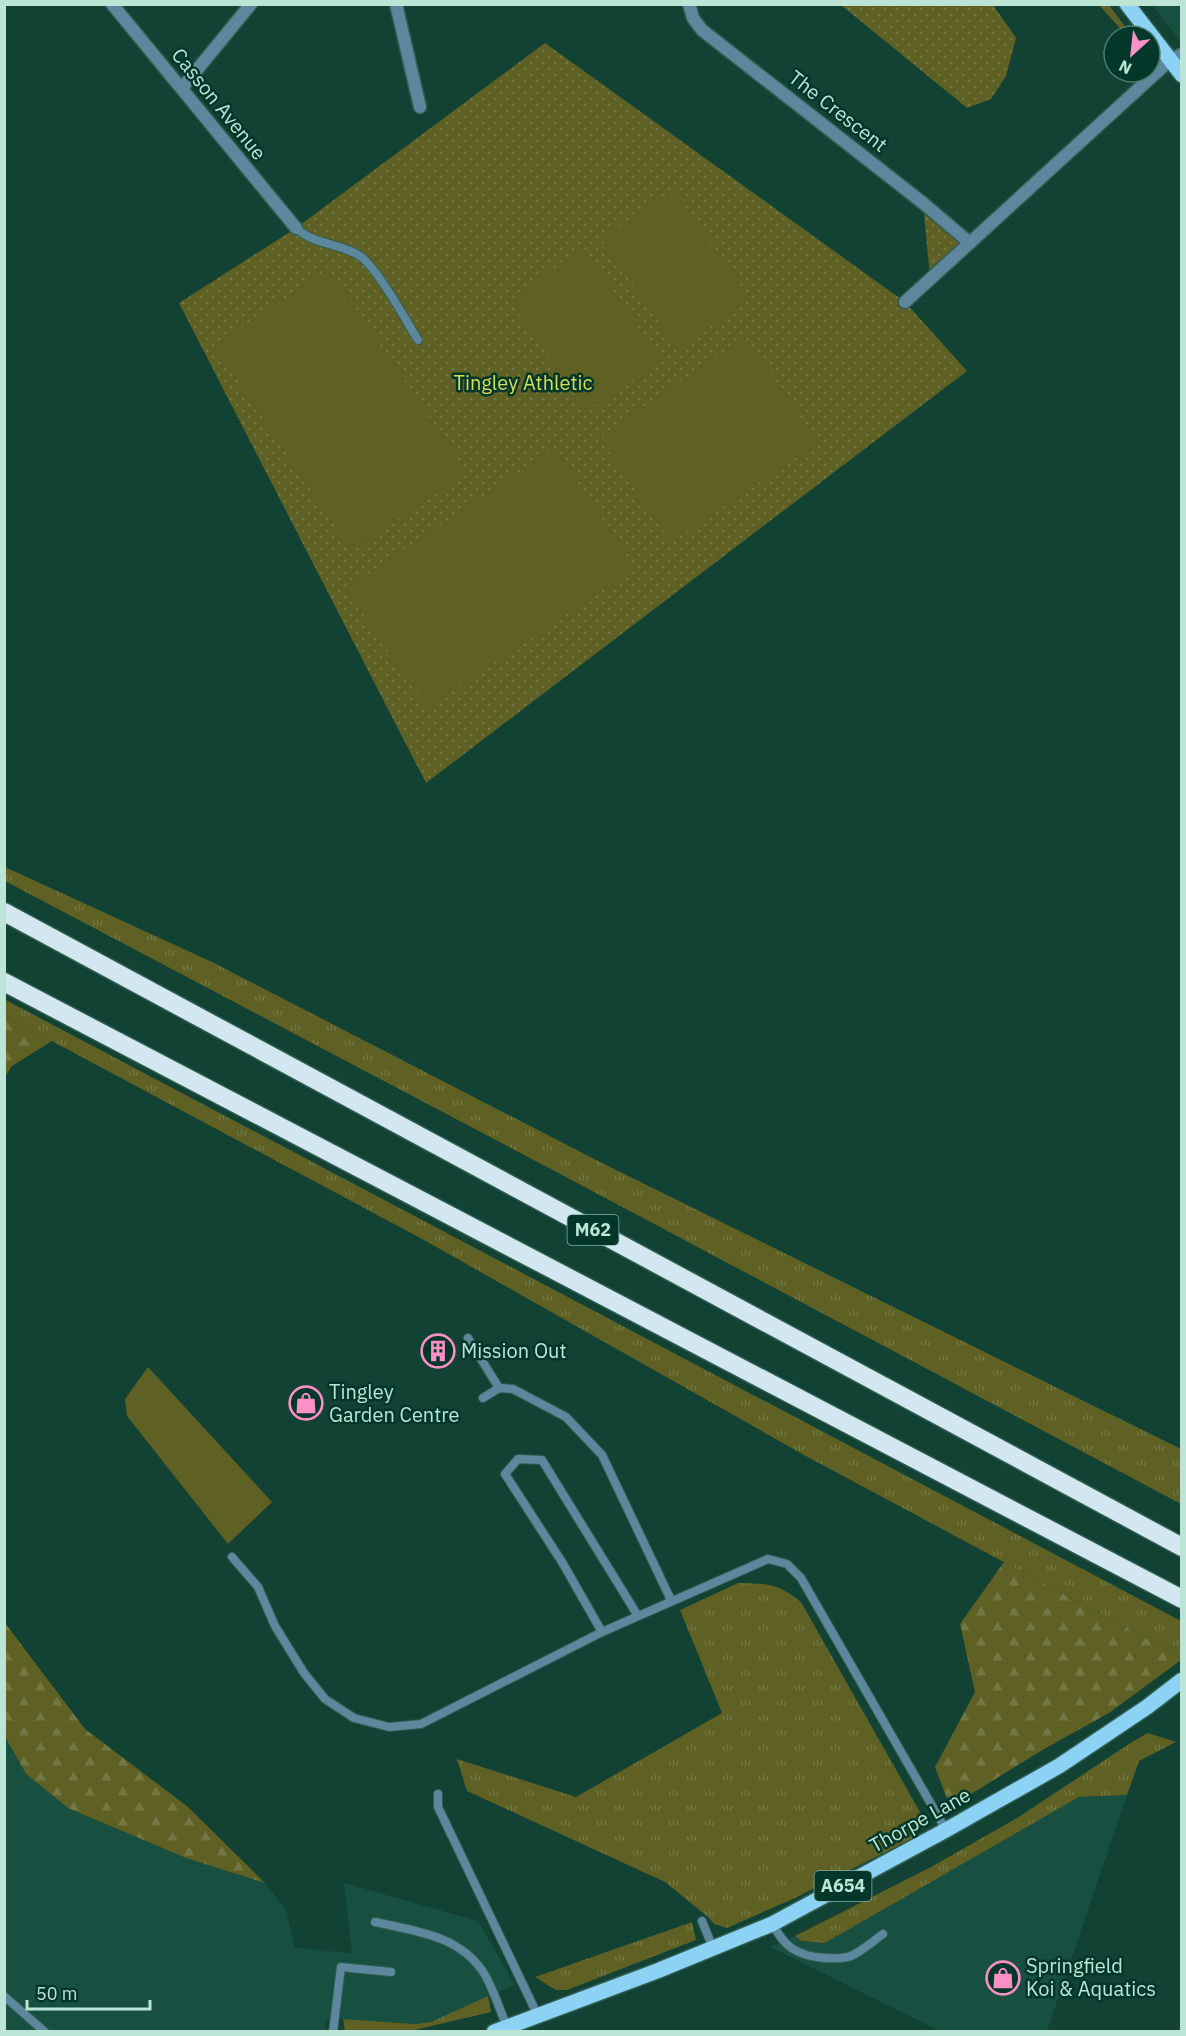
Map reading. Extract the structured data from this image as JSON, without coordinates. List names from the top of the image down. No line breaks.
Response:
{"streets":{"highway":["M62"],"main road":["Thorpe Lane","A654"],"street":["Casson Avenue","The Crescent"]},"parks":["Tingley Athletic"],"places":{"building":["Mission Out"],"shop":["Tingley Garden Centre","Springfield Koi & Aquatics"]},"scale_bar":"50 m","north":"bottom left"}
